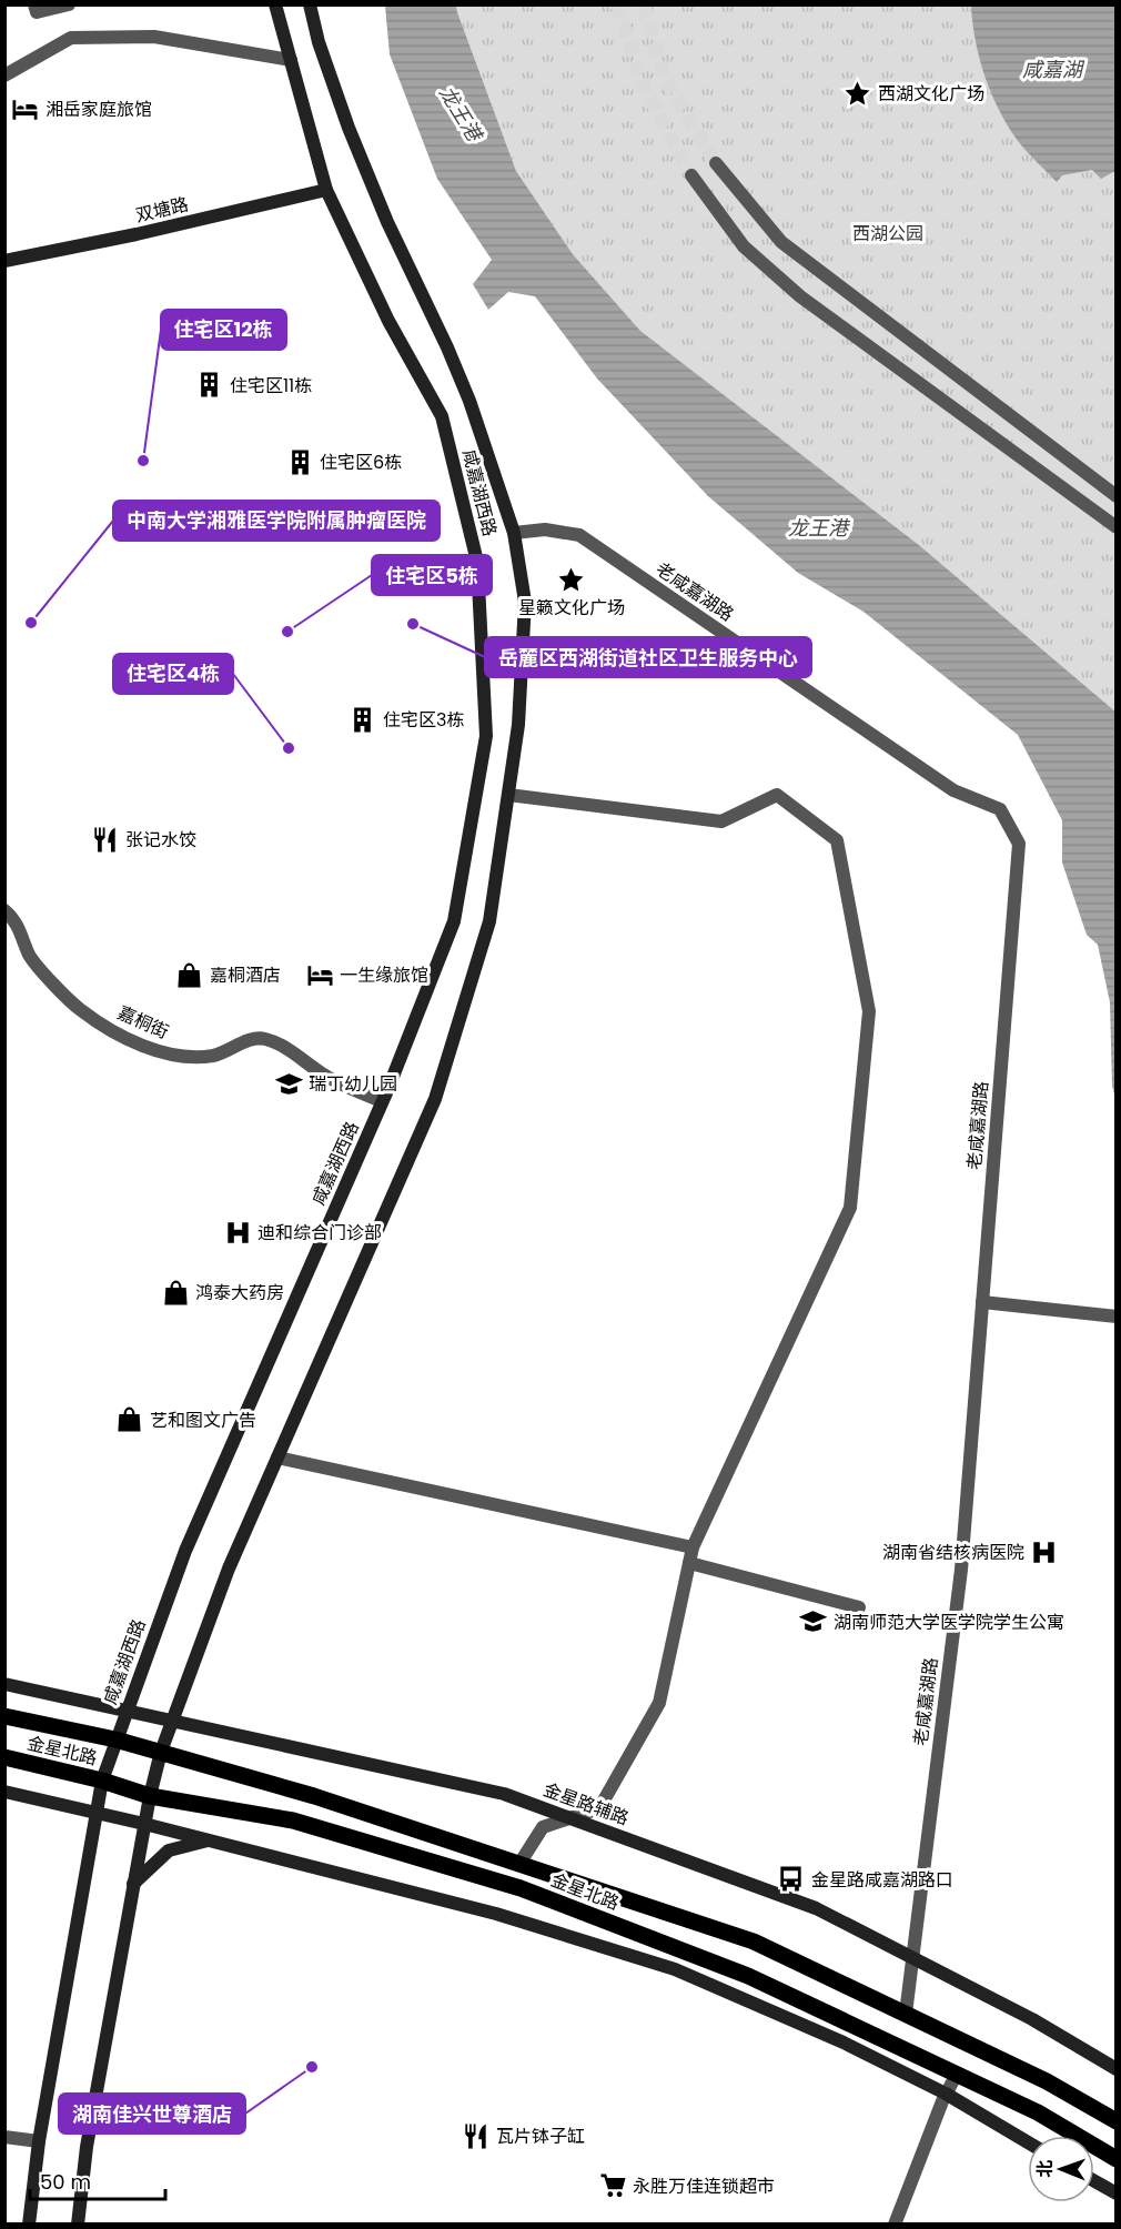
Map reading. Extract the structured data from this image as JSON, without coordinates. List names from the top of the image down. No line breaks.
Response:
{"streets":{"main road":["双塘路","咸嘉湖西路","金星北路","金星路辅路"],"street":["老咸嘉湖路","嘉桐街"]},"crossings":[["双塘路","咸嘉湖西路"],["咸嘉湖西路","老咸嘉湖路"],["咸嘉湖西路","嘉桐街"],["咸嘉湖西路","金星北路"],["咸嘉湖西路","金星路辅路"],["老咸嘉湖路","金星北路"]],"water":["咸嘉湖","龙王港"],"parks":["西湖公园"],"places":{"place":["西湖文化广场","星籁文化广场"],"hotel":["湘岳家庭旅馆","一生缘旅馆"],"building":["住宅区11栋","住宅区6栋","住宅区3栋"],"other":["住宅区12栋","中南大学湘雅医学院附属肿瘤医院","岳麓区西湖街道社区卫生服务中心","住宅区5栋","住宅区4栋","湖南佳兴世尊酒店"],"restaurant":["张记水饺","瓦片钵子缸"],"shop":["嘉桐酒店","鸿泰大药房","艺和图文广告"],"school or university":["瑞丁幼儿园","湖南师范大学医学院学生公寓"],"hospital":["迪和综合门诊部","湖南省结核病医院"],"bus stop":["金星路咸嘉湖路口"],"supermarket":["永胜万佳连锁超市"]},"scale_bar":"50 m","north":"left"}
